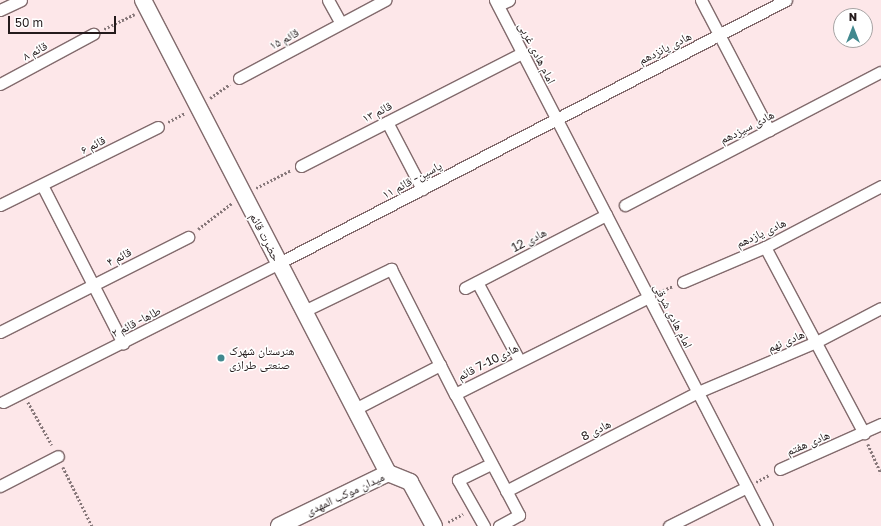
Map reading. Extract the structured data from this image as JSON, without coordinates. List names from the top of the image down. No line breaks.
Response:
{"streets":{"street":["قائم ۱۵","هادی پانزدهم","قائم ۸","امام هادی غربی","قائم ۱۳","هادی سیزدهم","قائم ۶","یاسین- قائم ۱۱","هادی یازدهم","حضرت قائم","12 هادی","قائم ۴","امام هادی شرقی","طاها- قائم ۲","هادی نهم","هادی10-7 قائم","هادی 8","هادی هفتم","میدان موکب المهدی"]},"crossings":[["هادی پانزدهم","امام هادی غربی"],["هادی پانزدهم","یاسین- قائم ۱۱"],["هادی پانزدهم","امام هادی شرقی"],["امام هادی غربی","قائم ۱۳"],["امام هادی غربی","یاسین- قائم ۱۱"],["امام هادی غربی","امام هادی شرقی"],["یاسین- قائم ۱۱","حضرت قائم"],["یاسین- قائم ۱۱","امام هادی شرقی"],["یاسین- قائم ۱۱","طاها- قائم ۲"],["حضرت قائم","طاها- قائم ۲"],["حضرت قائم","هادی10-7 قائم"],["حضرت قائم","میدان موکب المهدی"],["12 هادی","امام هادی شرقی"],["امام هادی شرقی","هادی نهم"],["امام هادی شرقی","هادی10-7 قائم"],["امام هادی شرقی","هادی 8"],["امام هادی شرقی","هادی هفتم"],["هادی نهم","هادی 8"]],"places":["هنرستان شهرک صنعتی طرازی"],"scale_bar":"50 m","north":"top"}
